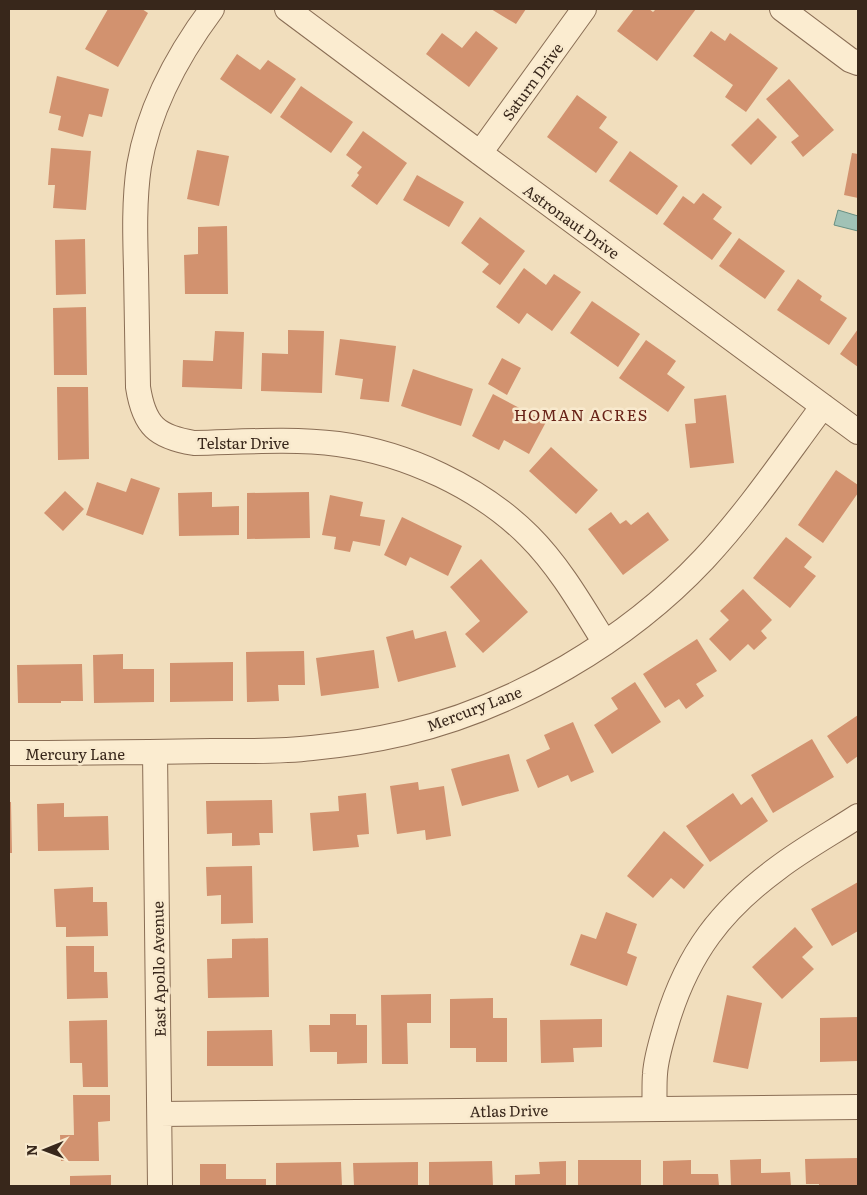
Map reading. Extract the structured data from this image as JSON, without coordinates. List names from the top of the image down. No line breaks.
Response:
{"streets":{"street":["Saturn Drive","Astronaut Drive","Telstar Drive","Mercury Lane","East Apollo Avenue","Atlas Drive"]},"crossings":[["Saturn Drive","Astronaut Drive"],["Astronaut Drive","Mercury Lane"],["Telstar Drive","Mercury Lane"],["Mercury Lane","East Apollo Avenue"],["East Apollo Avenue","Atlas Drive"]],"districts":["HOMAN ACRES"],"north":"left"}
